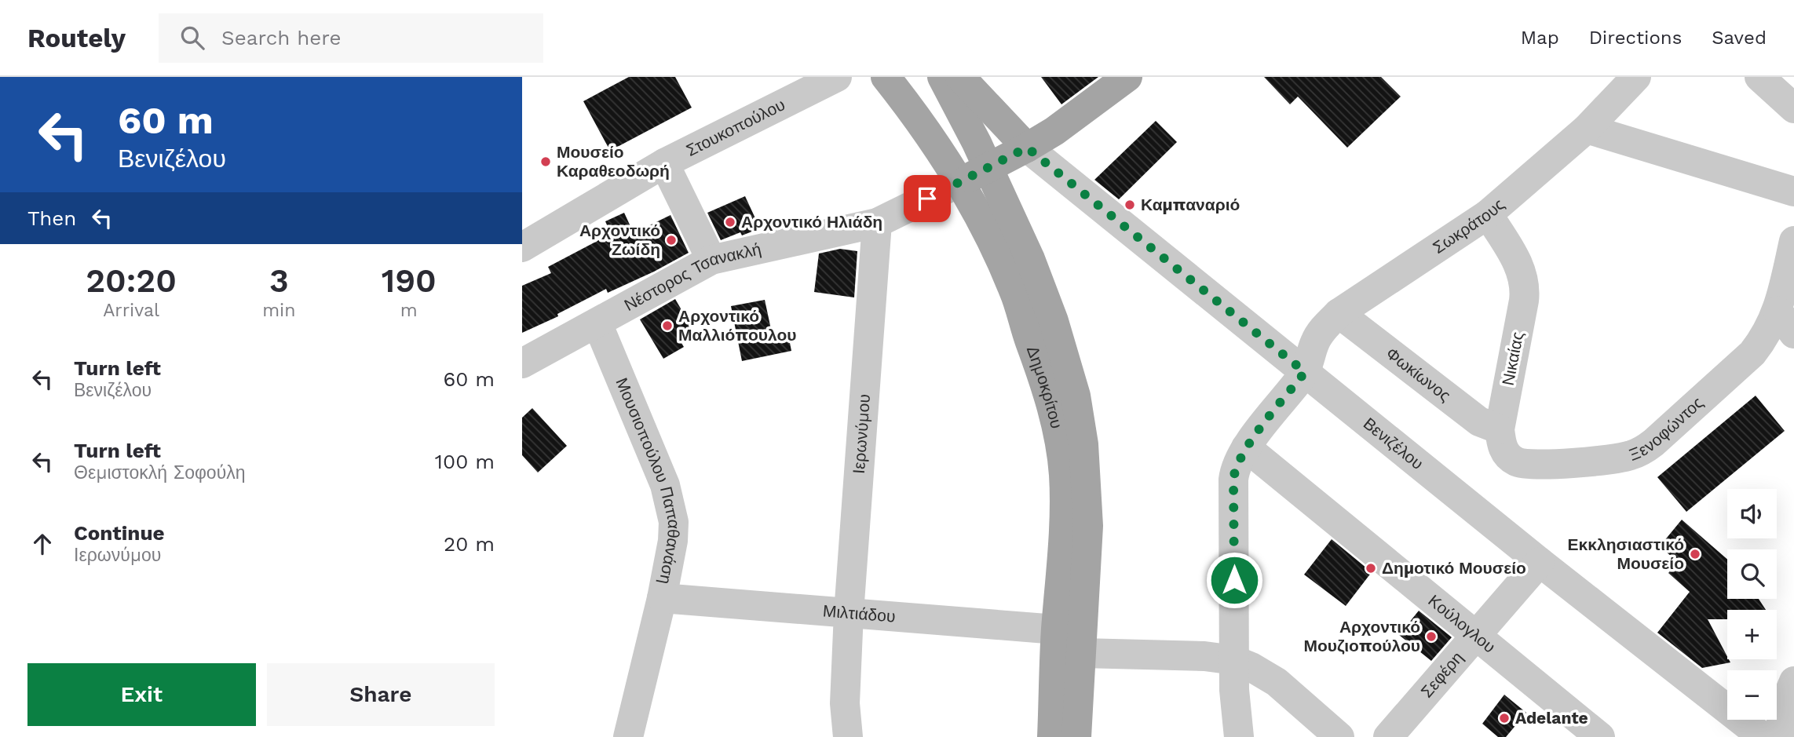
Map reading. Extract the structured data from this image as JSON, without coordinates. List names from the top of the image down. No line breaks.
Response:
{"streets":{"main road":["Δημοκρίτου"],"street":["Στουκοπούλου","Σωκράτους","Νέστορος Τσανακλή","Νικαίας","Φωκίωνος","Ξενοφώντος","Ιερωνύμου","Βενιζέλου","Μουσιοπούλου Παπαθανάση","Μιλτιάδου","Κούλογλου","Σεφέρη"]},"crossings":[["Σωκράτους","Νικαίας"],["Σωκράτους","Φωκίωνος"],["Σωκράτους","Βενιζέλου"],["Σωκράτους","Κούλογλου"],["Νέστορος Τσανακλή","Ιερωνύμου"],["Νέστορος Τσανακλή","Μουσιοπούλου Παπαθανάση"],["Νικαίας","Φωκίωνος"],["Νικαίας","Ξενοφώντος"],["Δημοκρίτου","Μιλτιάδου"],["Ιερωνύμου","Μιλτιάδου"],["Βενιζέλου","Σεφέρη"],["Μουσιοπούλου Παπαθανάση","Μιλτιάδου"],["Κούλογλου","Σεφέρη"]],"places":["Μουσείο Καραθεοδωρή","Καμπαναριό","Αρχοντικό Ηλιάδη","Αρχοντικό Ζωίδη","Αρχοντικό Μαλλιόπουλου","Εκκλησιαστικό Μουσείο","Δημοτικό Μουσείο","Αρχοντικό Μουζιοπούλου","Adelante"],"page":{"header":"Routely","search":"Search here","nav":["Map","Directions","Saved"],"turn":["60 m","Βενιζέλου"],"then":"Then","eta":["20:20","Arrival","3","min","190","m"],"list":[{"name":"Turn left","note":"Βενιζέλου","value":"60 m"},{"name":"Turn left","note":"Θεμιστοκλή Σοφούλη","value":"100 m"},{"name":"Continue","note":"Ιερωνύμου","value":"20 m"}],"map_buttons":["+","−"],"buttons":["Exit","Share"]}}
